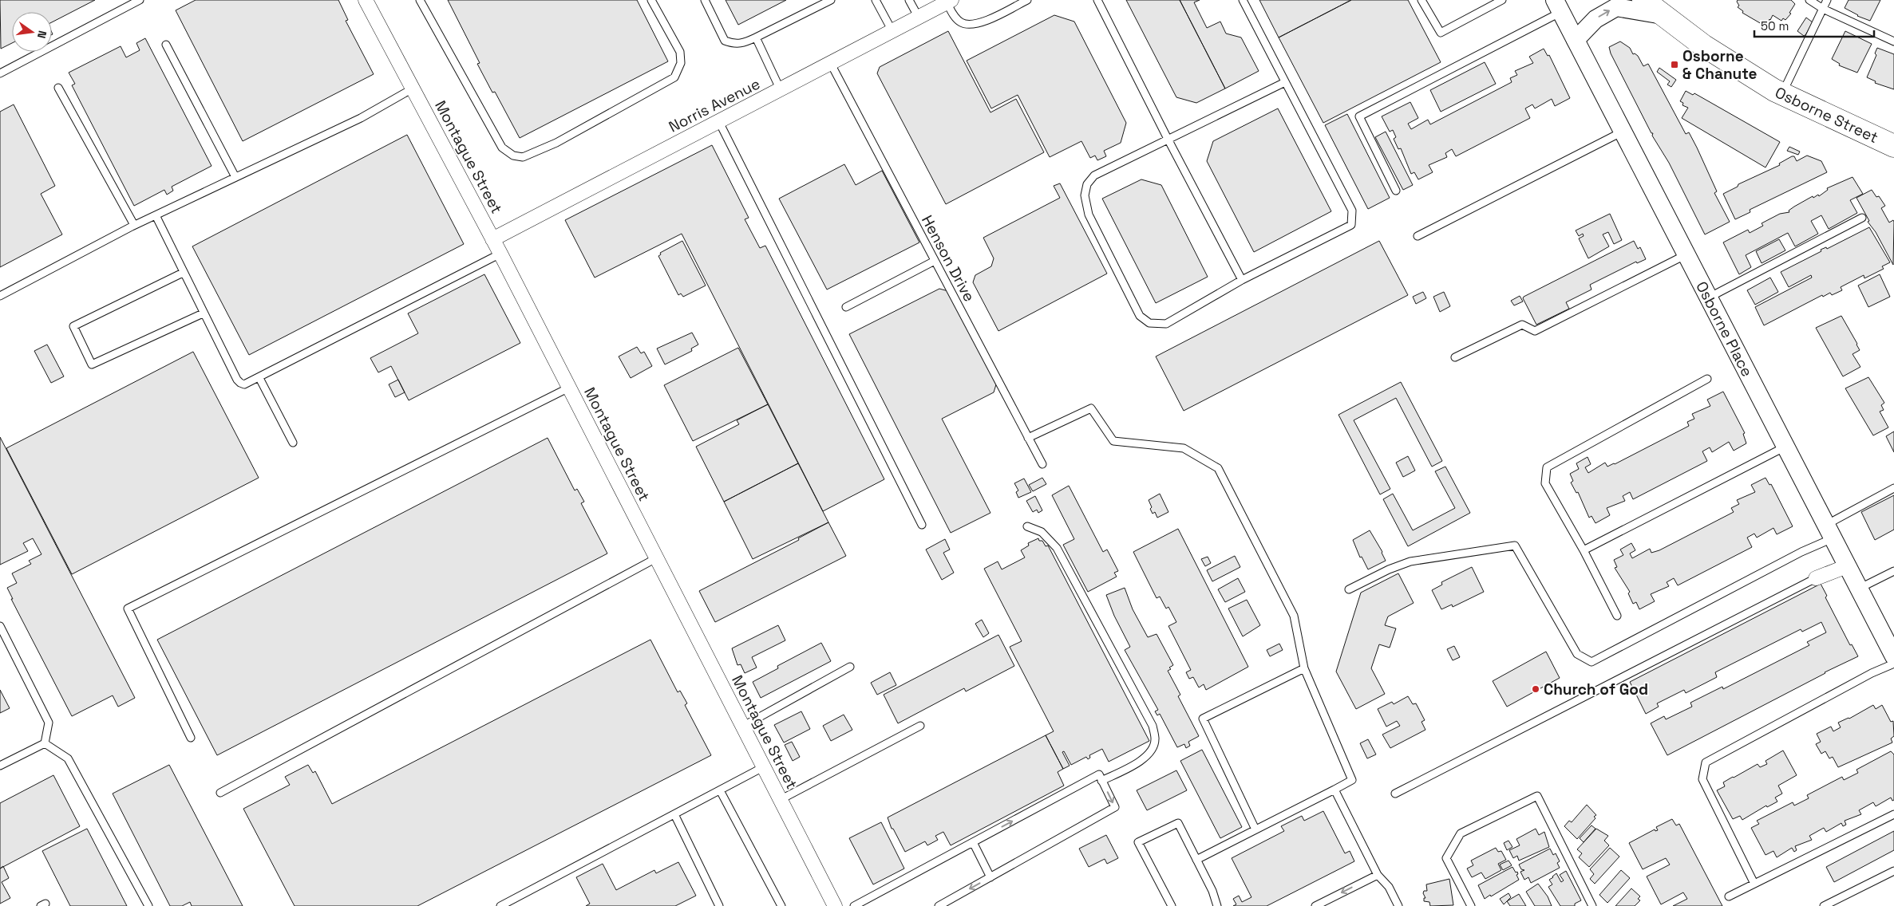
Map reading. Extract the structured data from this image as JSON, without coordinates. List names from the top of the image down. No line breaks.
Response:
{"streets":{"main road":["Osborne Street"],"street":["Norris Avenue","Montague Street","Osborne Place"],"lane":["Henson Drive"]},"crossings":[["Norris Avenue","Montague Street"],["Norris Avenue","Henson Drive"]],"places":{"transit":["Osborne & Chanute"],"other":["Church of God"]},"scale_bar":"50 m","north":"right"}
